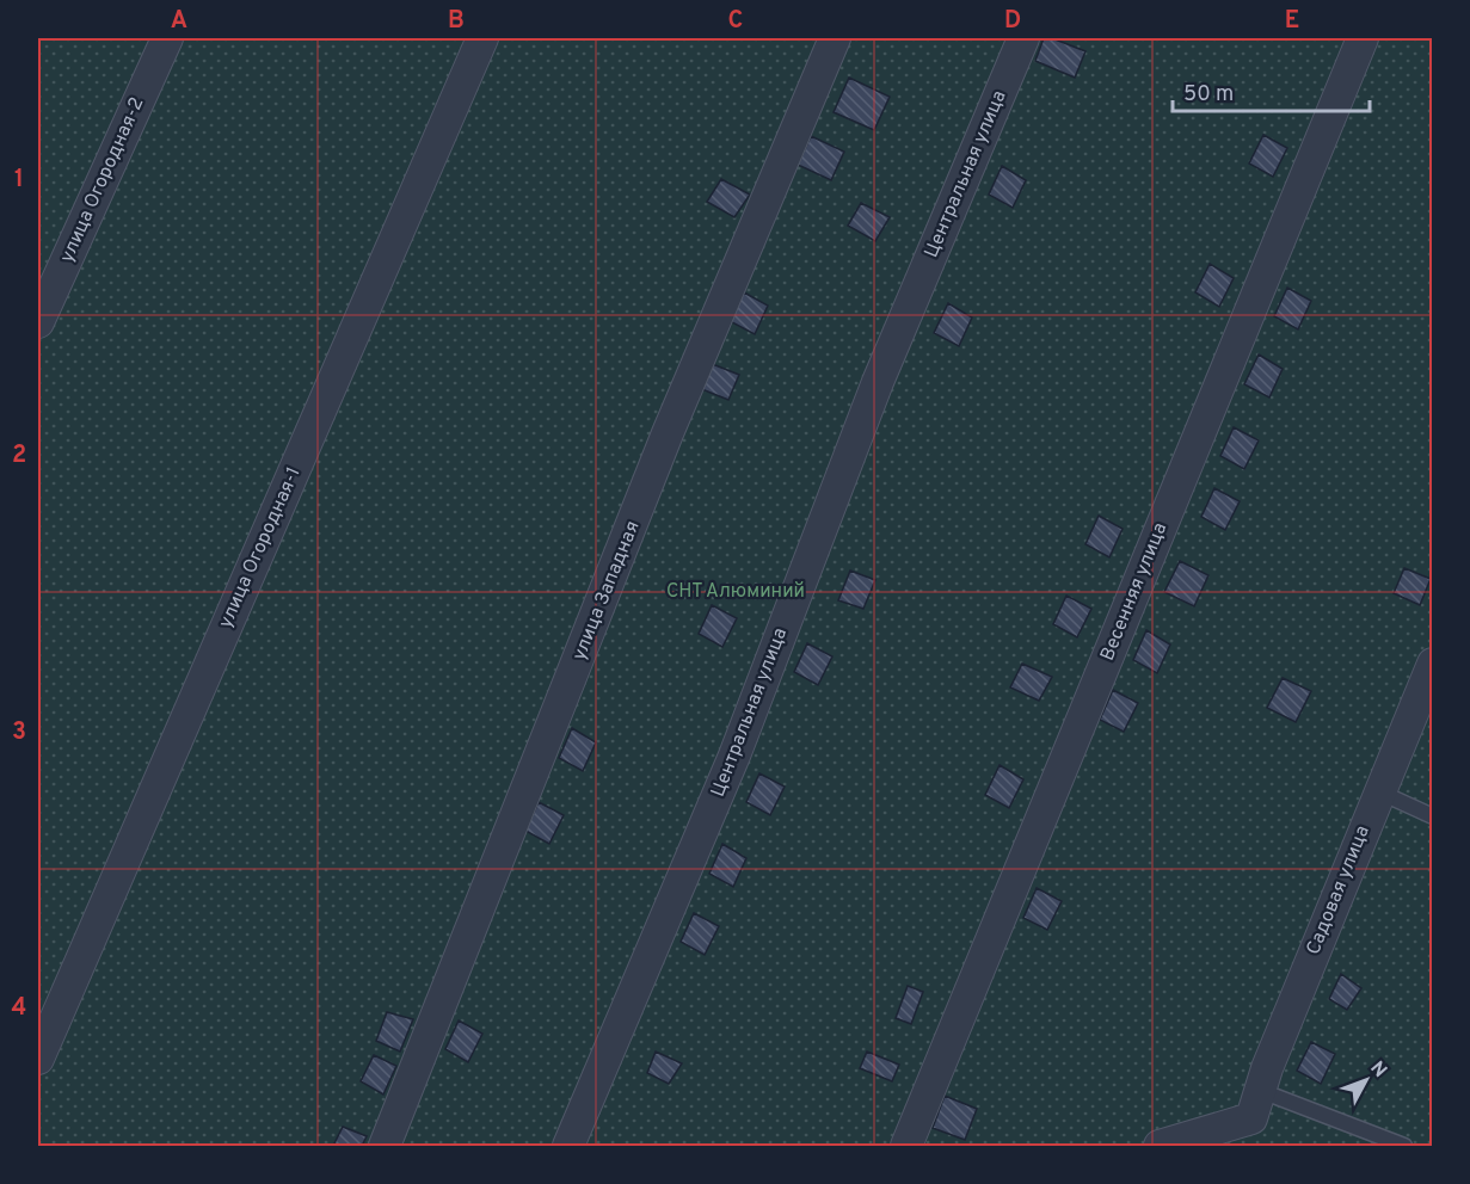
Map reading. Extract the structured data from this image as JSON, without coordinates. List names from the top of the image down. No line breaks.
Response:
{"streets":{"street":["Центральная улица","улица Огородная-2","улица Огородная-1","улица Западная","Весенняя улица","Садовая улица"]},"parks":["СНТ Алюминий"],"scale_bar":"50 m","north":"top right","grid":{"columns":["A","B","C","D","E"],"rows":["1","2","3","4"]}}
